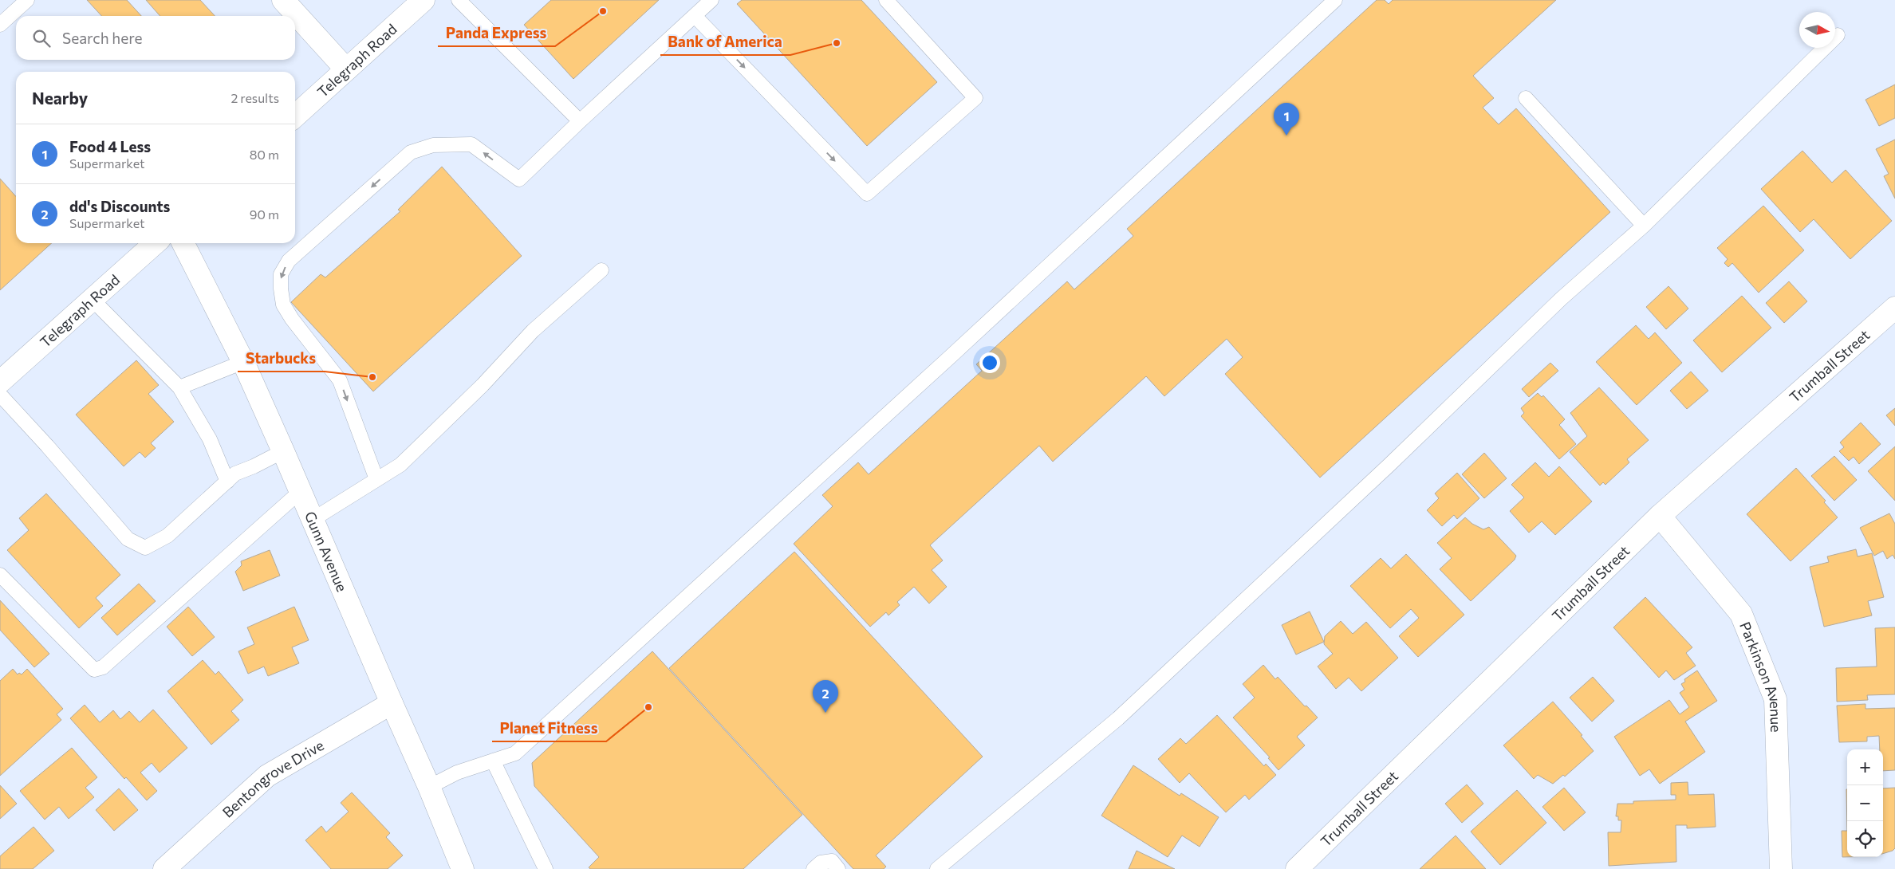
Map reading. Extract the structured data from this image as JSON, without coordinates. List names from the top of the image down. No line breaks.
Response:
{"streets":{"street":["Telegraph Road","Trumball Street","Gunn Avenue","Parkinson Avenue","Bentongrove Drive"]},"crossings":[["Trumball Street","Parkinson Avenue"],["Gunn Avenue","Bentongrove Drive"]],"places":["Panda Express","Bank of America","Starbucks","Planet Fitness"],"north":"right","page":{"search":"Search here","heading":["Nearby","2 results"],"pins":["1","2"],"list":[{"mark":"1","name":"Food 4 Less","note":"Supermarket","value":"80 m"},{"mark":"2","name":"dd's Discounts","note":"Supermarket","value":"90 m"}],"map_buttons":["+","−"]}}
